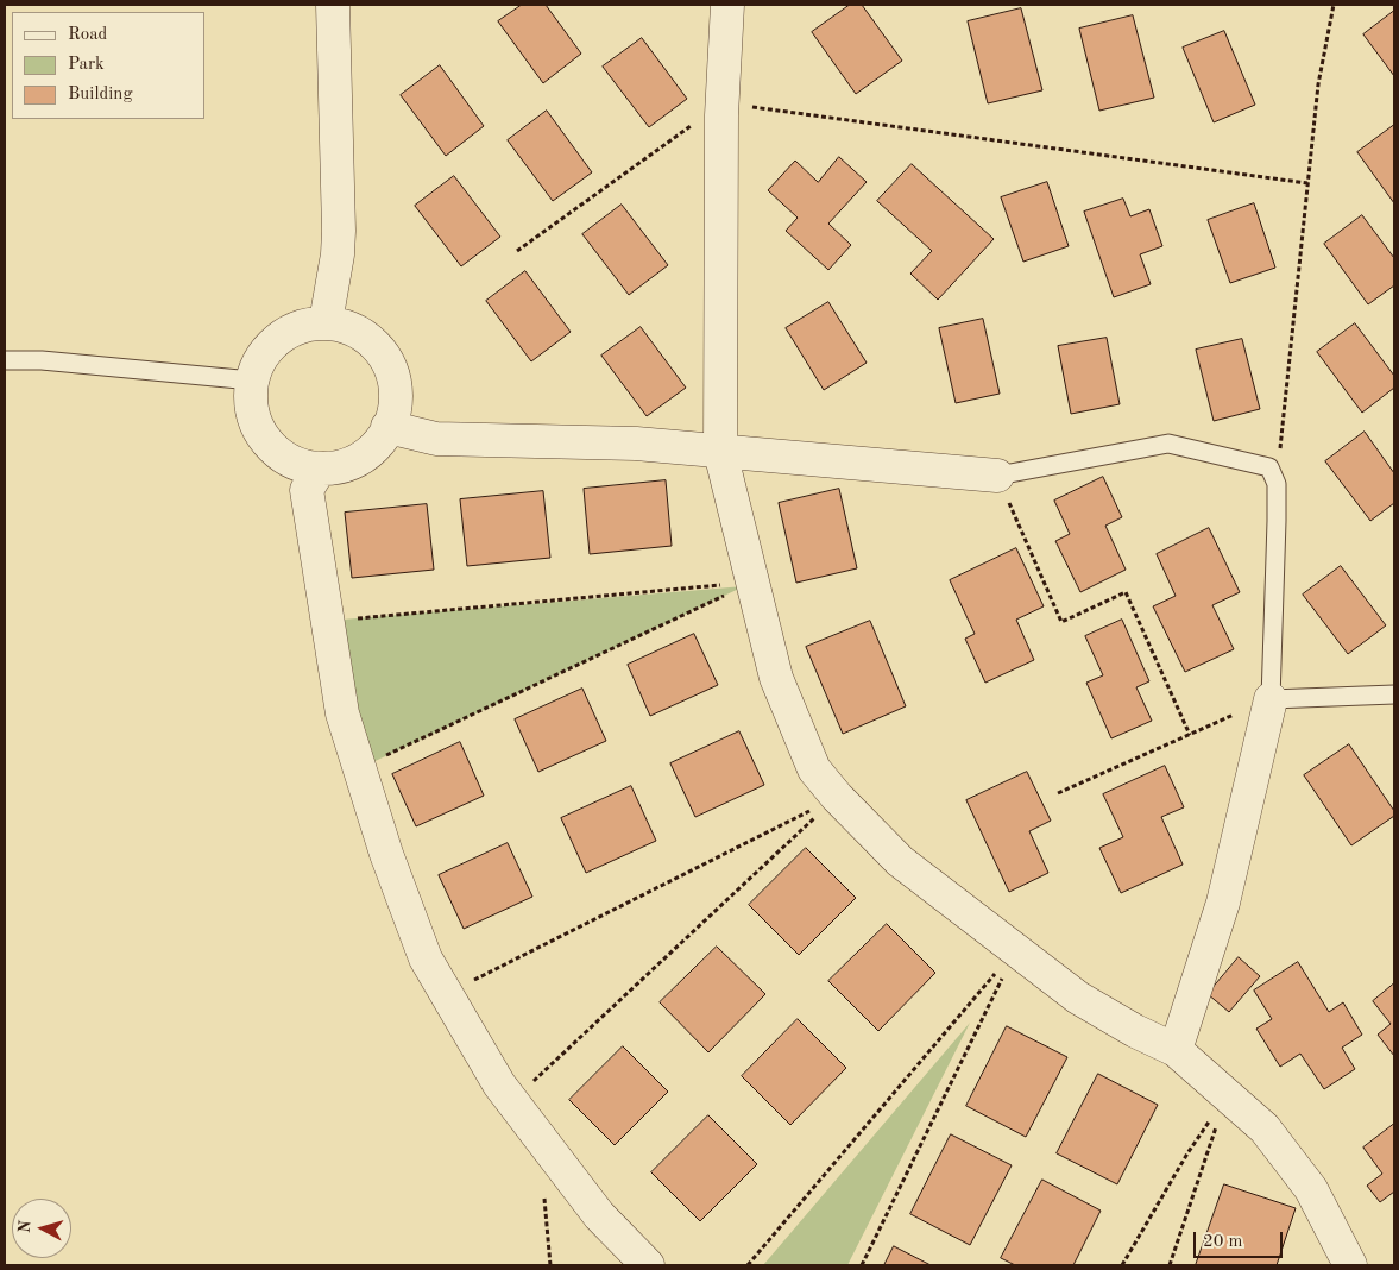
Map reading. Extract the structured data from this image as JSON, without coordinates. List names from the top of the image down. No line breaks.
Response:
{"legend":["Road","Park","Building"],"scale_bar":"20 m","north":"left"}
